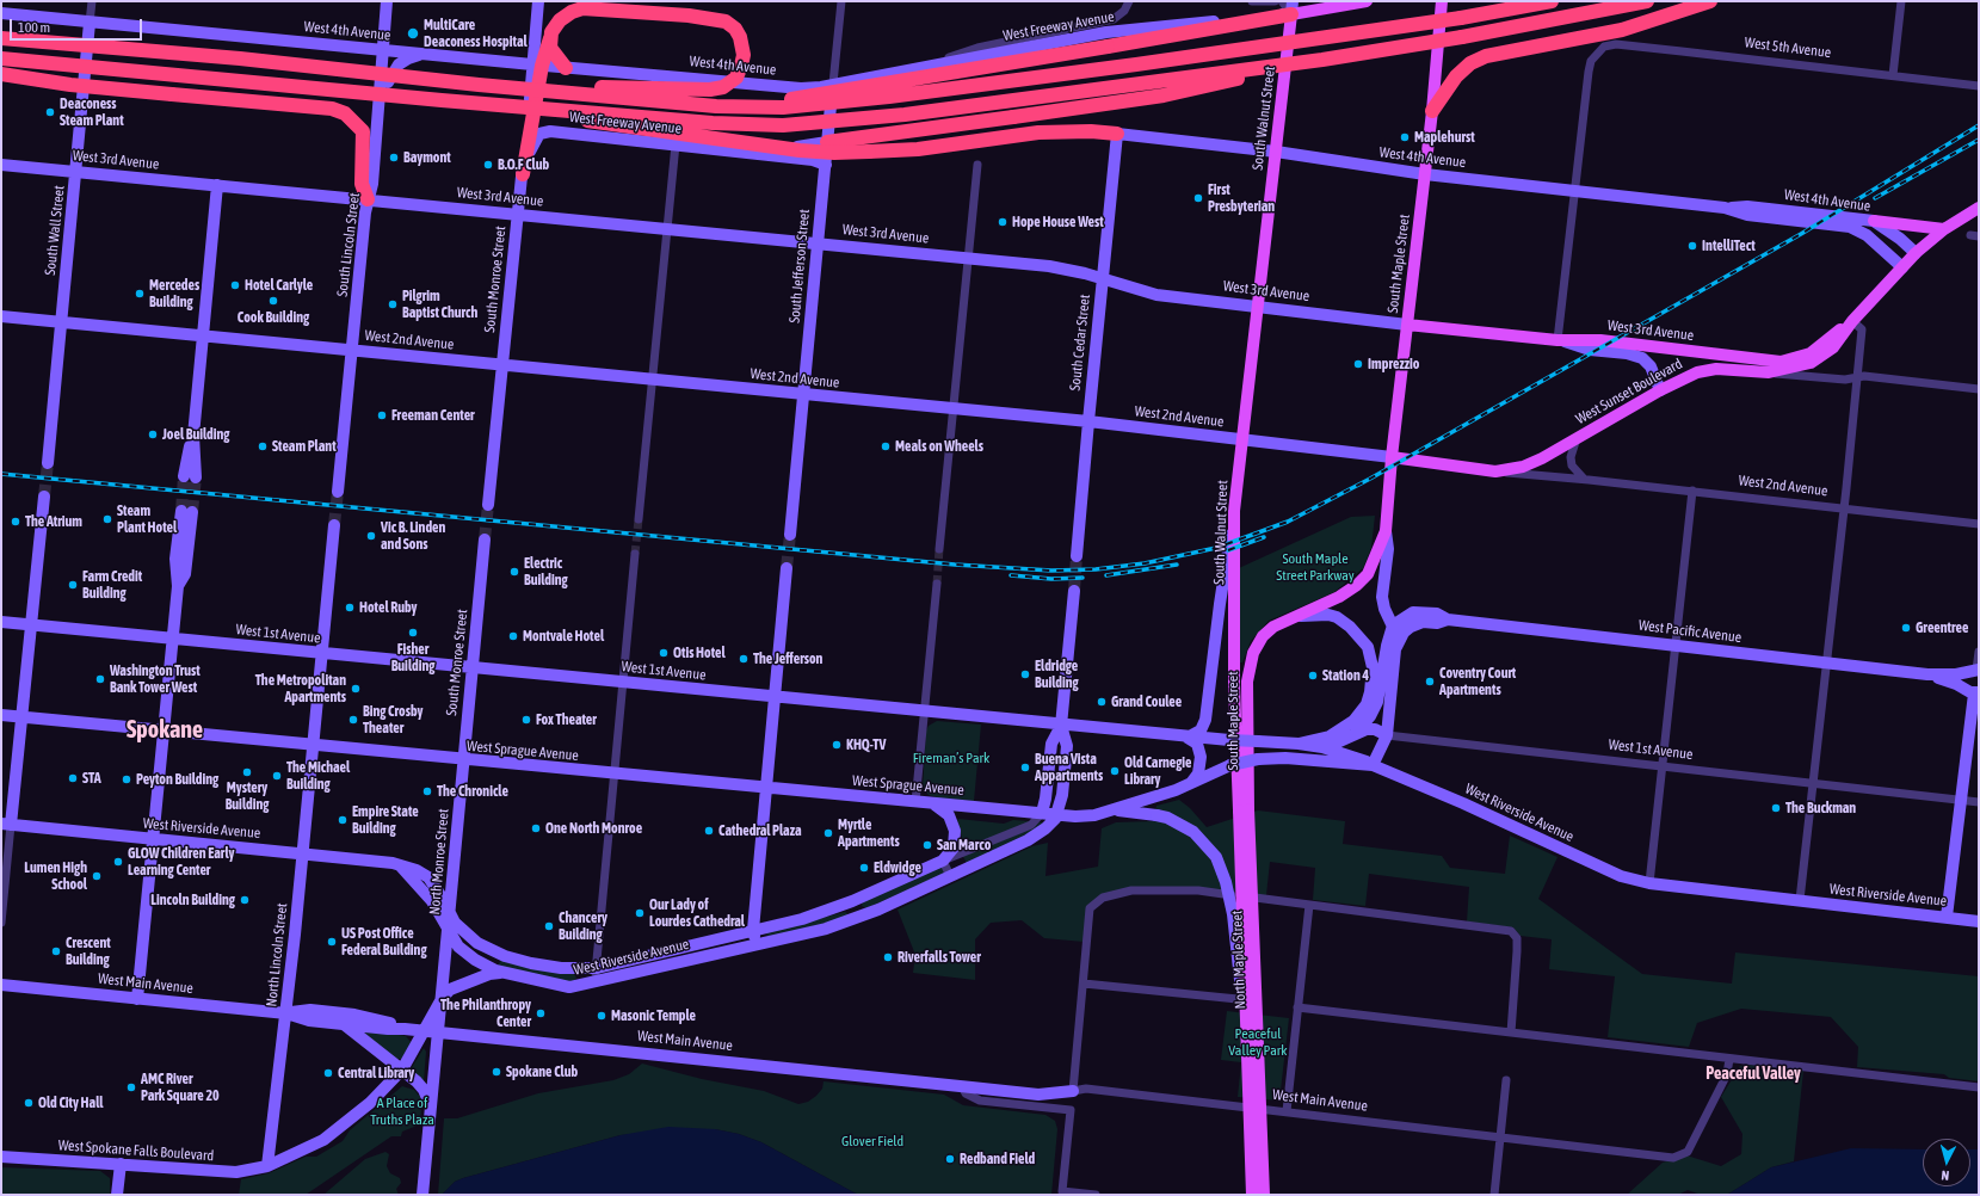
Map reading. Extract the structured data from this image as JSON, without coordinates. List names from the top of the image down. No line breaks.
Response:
{"streets":{"main road":["West Freeway Avenue","West 4th Avenue","South Walnut Street","West 3rd Avenue","South Wall Street","South Lincoln Street","South Maple Street","South Jefferson Street","South Monroe Street","West 2nd Avenue","South Cedar Street","West Sunset Boulevard","West Pacific Avenue","West 1st Avenue","West Sprague Avenue","West Riverside Avenue","North Monroe Street","North Lincoln Street","North Maple Street","West Main Avenue","West Spokane Falls Boulevard"],"street":["West 5th Avenue"]},"crossings":[["West Freeway Avenue","West 4th Avenue"],["West Freeway Avenue","South Walnut Street"],["West Freeway Avenue","South Jefferson Street"],["West Freeway Avenue","South Monroe Street"],["West 4th Avenue","West 5th Avenue"],["West 4th Avenue","South Walnut Street"],["West 4th Avenue","South Wall Street"],["West 4th Avenue","South Lincoln Street"],["West 4th Avenue","South Maple Street"],["West 4th Avenue","South Jefferson Street"],["West 4th Avenue","South Cedar Street"],["West 4th Avenue","West Sunset Boulevard"],["South Walnut Street","West 3rd Avenue"],["South Walnut Street","South Maple Street"],["South Walnut Street","West 2nd Avenue"],["South Walnut Street","North Maple Street"],["West 3rd Avenue","South Wall Street"],["West 3rd Avenue","South Lincoln Street"],["West 3rd Avenue","South Maple Street"],["West 3rd Avenue","South Jefferson Street"],["West 3rd Avenue","South Monroe Street"],["West 3rd Avenue","South Cedar Street"],["West 3rd Avenue","West Sunset Boulevard"],["South Wall Street","West 2nd Avenue"],["South Lincoln Street","West 2nd Avenue"],["South Maple Street","West 2nd Avenue"],["South Maple Street","West Pacific Avenue"],["South Maple Street","West 1st Avenue"],["South Maple Street","West Riverside Avenue"],["South Maple Street","North Maple Street"],["South Jefferson Street","West 2nd Avenue"],["South Monroe Street","West 2nd Avenue"],["South Monroe Street","West 1st Avenue"],["South Monroe Street","West Sprague Avenue"],["South Monroe Street","North Monroe Street"],["West 2nd Avenue","South Cedar Street"],["West 2nd Avenue","West Sunset Boulevard"],["West 1st Avenue","West Riverside Avenue"],["West Sprague Avenue","West Riverside Avenue"],["West Sprague Avenue","North Monroe Street"],["West Sprague Avenue","North Lincoln Street"],["West Riverside Avenue","North Monroe Street"],["West Riverside Avenue","North Lincoln Street"],["North Monroe Street","West Main Avenue"],["North Monroe Street","West Spokane Falls Boulevard"],["North Lincoln Street","West Main Avenue"],["North Lincoln Street","West Spokane Falls Boulevard"],["West Main Avenue","West Spokane Falls Boulevard"]],"districts":["Spokane","Peaceful Valley"],"parks":["South Maple Street Parkway","Fireman’s Park","Peaceful Valley Park","A Place of Truths Plaza","Glover Field"],"places":["MultiCare Deaconess Hospital","Deaconess Steam Plant","Maplehurst","Baymont","B.O.F Club","First Presbyterian","Hope House West","IntelliTect","Hotel Carlyle","Mercedes Building","Cook Building","Pilgrim Baptist Church","Imprezzio","Freeman Center","Joel Building","Steam Plant","Meals on Wheels","Steam Plant Hotel","The Atrium","Vic B. Linden and Sons","Electric Building","Farm Credit Building","Hotel Ruby","Greentree","Fisher Building","Montvale Hotel","Otis Hotel","The Jefferson","Eldridge Building","Station 4","Washington Trust Bank Tower West","Coventry Court Apartments","The Metropolitan Apartments","Grand Coulee","Bing Crosby Theater","Fox Theater","KHQ-TV","Buena Vista Appartments","Old Carnegie Library","Mystery Building","The Michael Building","STA","Peyton Building","The Chronicle","The Buckman","Empire State Building","One North Monroe","Cathedral Plaza","Myrtle Apartments","San Marco","GLOW Children Early Learning Center","Eldwidge","Lumen High School","Lincoln Building","Our Lady of Lourdes Cathedral","Chancery Building","US Post Office Federal Building","Crescent Building","Riverfalls Tower","The Philanthropy Center","Masonic Temple","Spokane Club","Central Library","AMC River Park Square 20","Old City Hall","Redband Field"],"scale_bar":"100 m","north":"bottom"}
